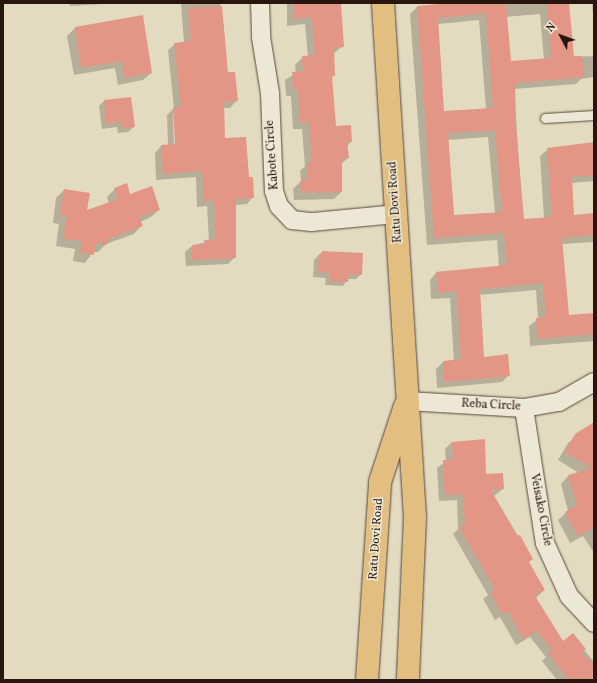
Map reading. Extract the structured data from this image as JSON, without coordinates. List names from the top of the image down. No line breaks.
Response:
{"streets":{"main road":["Ratu Dovi Road"],"street":["Kabote Circle","Reba Circle","Veisako Circle"]},"crossings":[["Kabote Circle","Ratu Dovi Road"],["Ratu Dovi Road","Reba Circle"],["Reba Circle","Veisako Circle"]],"north":"top left"}
